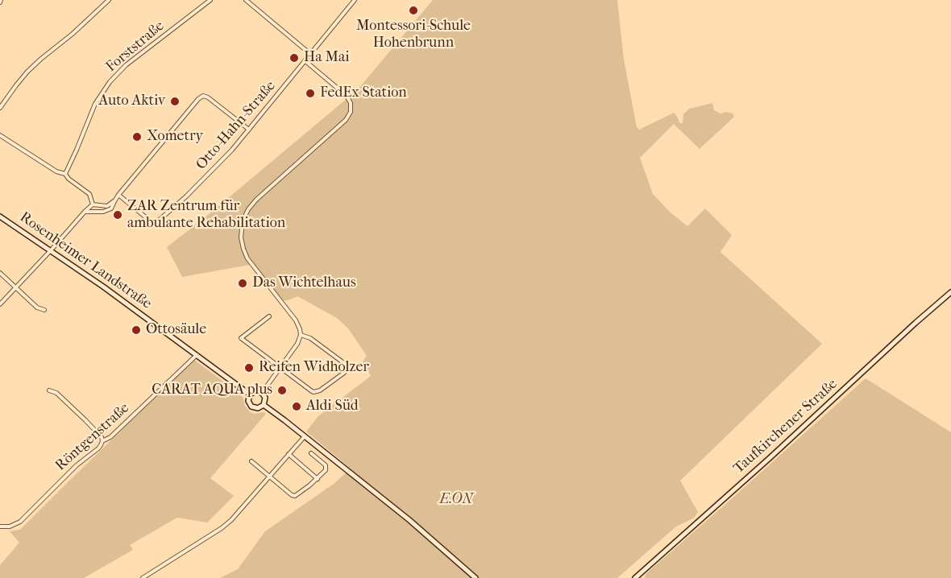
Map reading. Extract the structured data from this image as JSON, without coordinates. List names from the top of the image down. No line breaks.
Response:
{"streets":{"main road":["Rosenheimer Landstraße","Taufkirchener Straße"],"street":["Forststraße","Otto-Hahn-Straße","Röntgenstraße"]},"crossings":[["Rosenheimer Landstraße","Röntgenstraße"]],"parks":["E.ON"],"places":["Montessori-Schule Hohenbrunn","Ha Mai","FedEx Station","Auto Aktiv","Xometry","ZAR Zentrum für ambulante Rehabilitation","Das Wichtelhaus","Ottosäule","Reifen Widholzer","CARAT AQUA plus","Aldi Süd"]}
